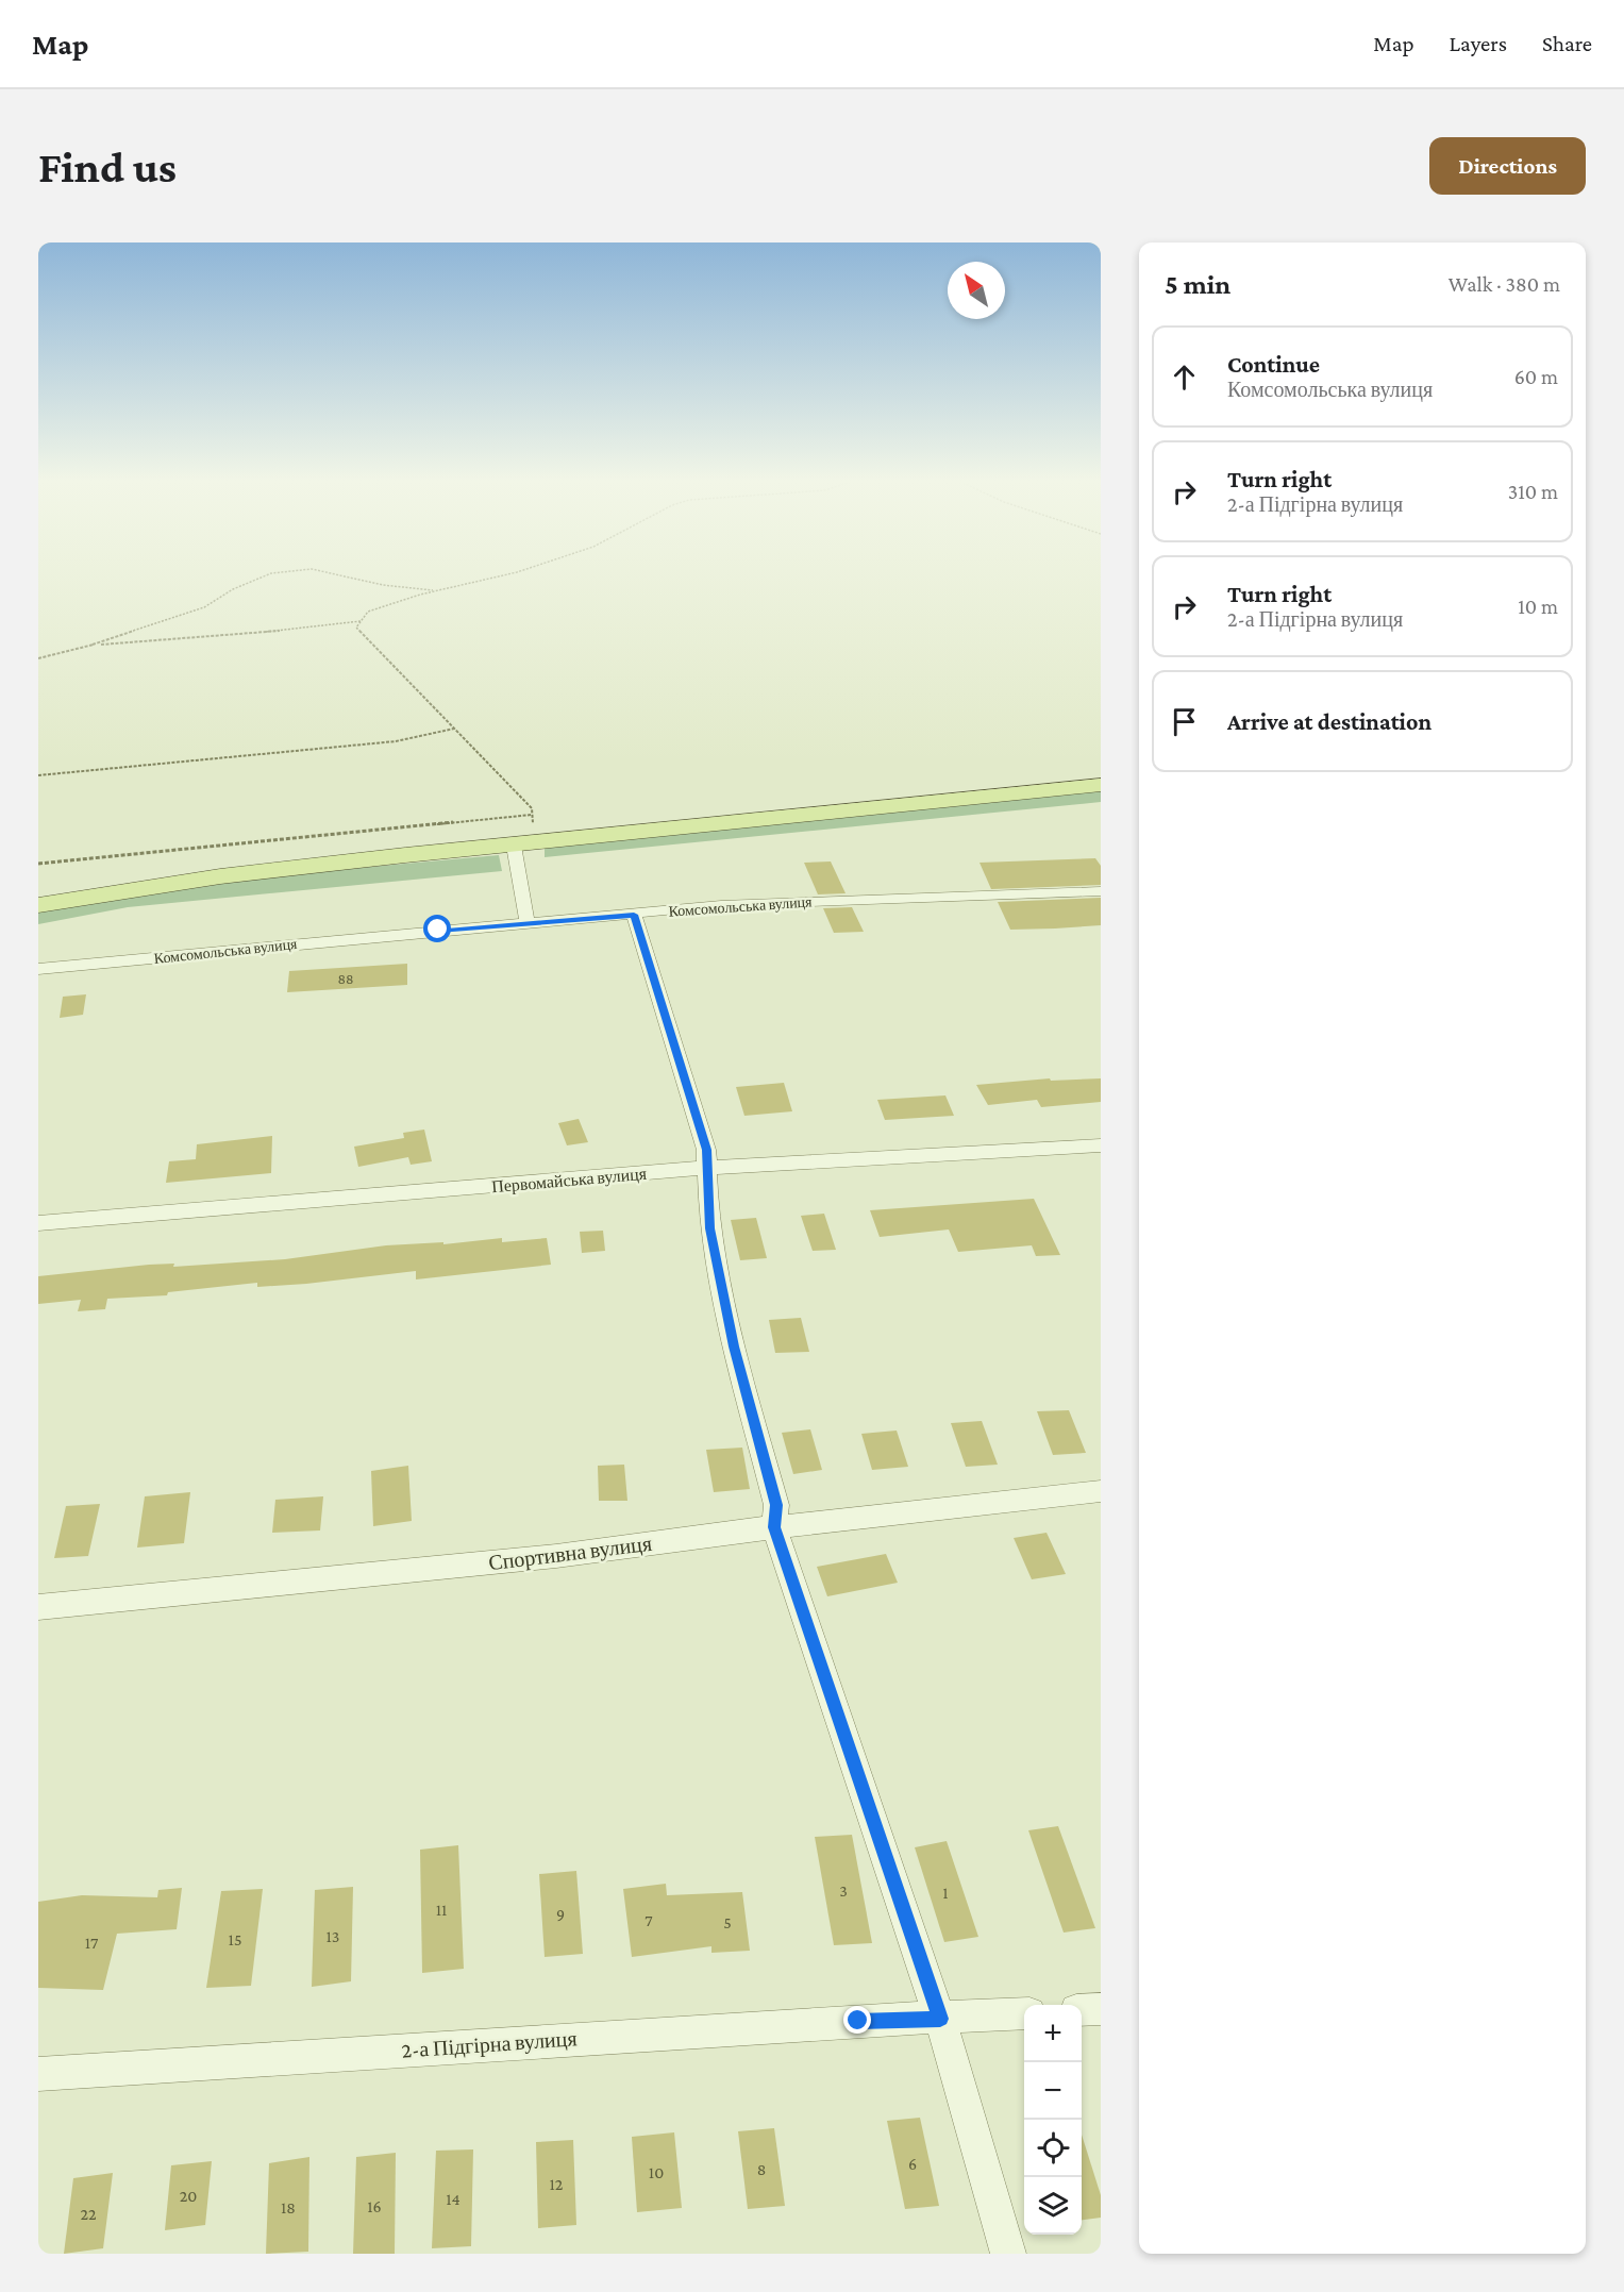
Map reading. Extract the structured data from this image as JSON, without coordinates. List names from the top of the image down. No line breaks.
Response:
{"streets":{"street":["Комсомольська вулиця","Первомайська вулиця","Спортивна вулиця","2-а Підгірна вулиця"]},"house_numbers":["88","3","1","11","9","7","5","13","15","17","6","8","10","12","20","14","16","18","22"],"north":"top left","page":{"header":"Map","nav":["Map","Layers","Share"],"buttons":"Directions","title":"Find us","heading":["5 min","Walk · 380 m"],"list":[["Continue","Комсомольська вулиця","60 m"],["Turn right","2-а Підгірна вулиця","310 m"],["Turn right","2-а Підгірна вулиця","10 m"],"Arrive at destination"],"map_buttons":["+","−"]}}
